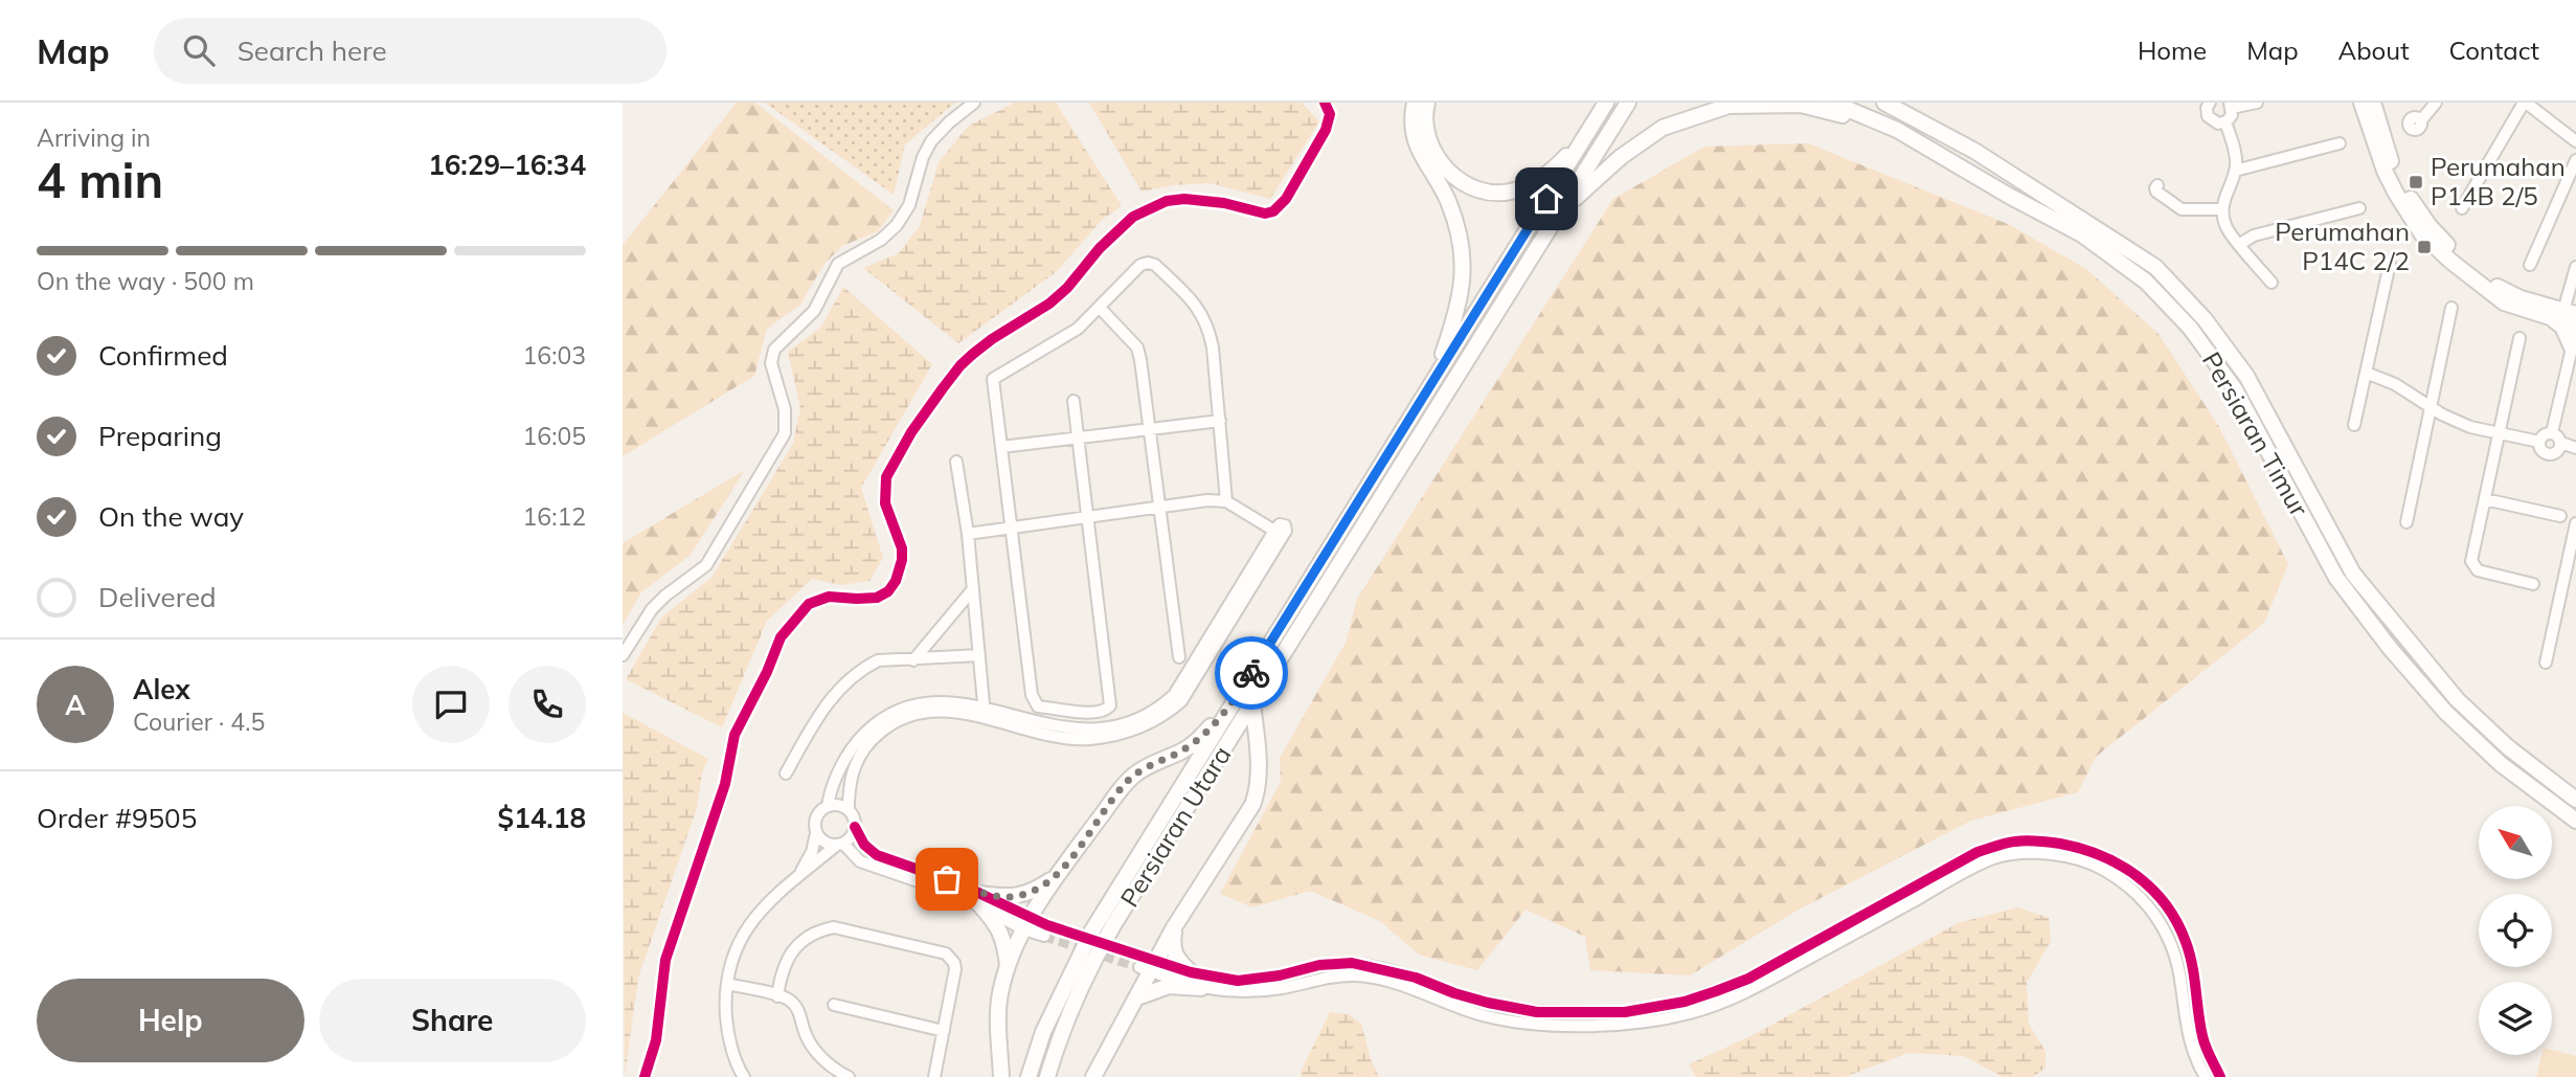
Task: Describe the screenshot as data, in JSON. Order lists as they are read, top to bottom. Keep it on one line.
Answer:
{"streets":{"main road":["Persiaran Timur","Persiaran Utara"]},"places":{"transit":["Perumahan P14B 2/5","Perumahan P14C 2/2"]},"north":"top left","page":{"header":"Map","search":"Search here","nav":["Home","Map","About","Contact"],"heading":["4 min","Arriving in","16:29–16:34"],"panel":["Alex","Courier · 4.5","Order #9505","$14.18"],"bar":"On the way · 500 m","list":[["Confirmed","16:03"],["Preparing","16:05"],["On the way","16:12"],"Delivered"],"round":"A","buttons":["Help","Share"]}}
